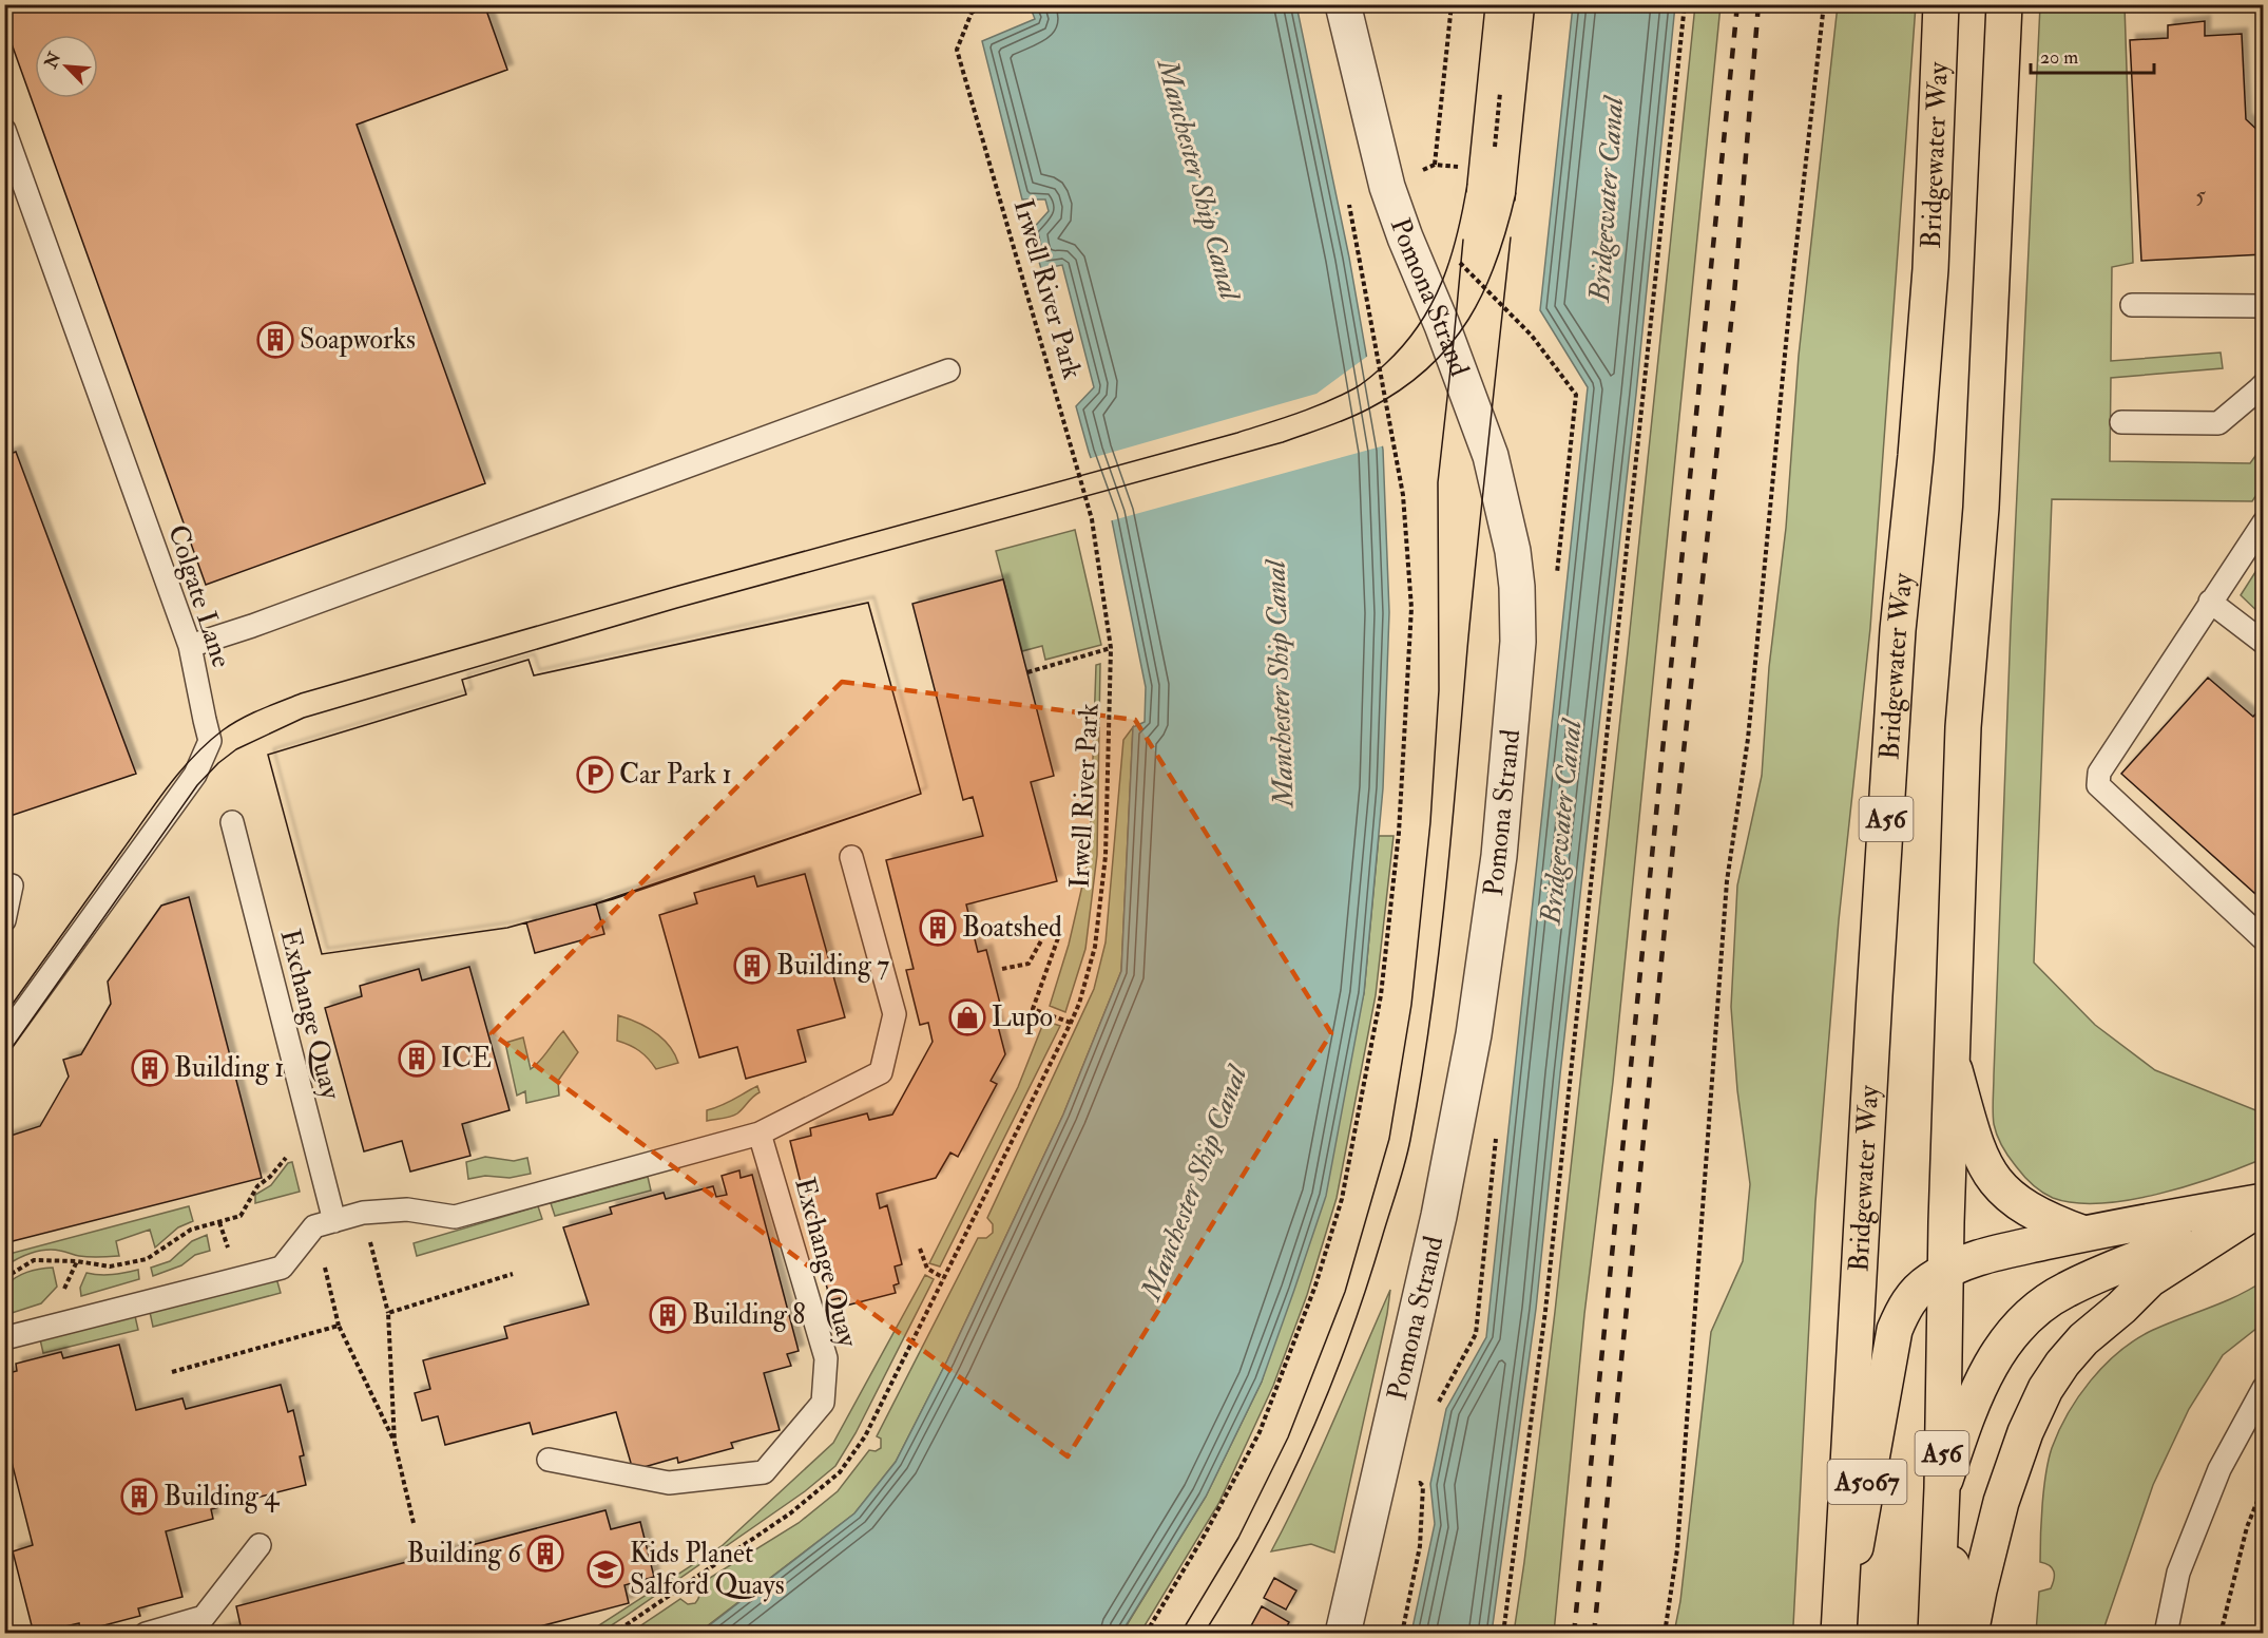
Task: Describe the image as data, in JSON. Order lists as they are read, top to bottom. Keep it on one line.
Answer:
{"streets":{"main road":["Bridgewater Way","A56","A5067"],"street":["Pomona Strand"],"lane":["Colgate Lane","Exchange Quay"],"path":["Irwell River Park"]},"crossings":[["Bridgewater Way","A5067"],["A56","A5067"]],"water":["Manchester Ship Canal","Bridgewater Canal"],"places":{"building":["Soapworks","Boatshed","Building 7","ICE","Building 1","Building 8","Building 4","Building 6"],"parking":["Car Park 1"],"shop":["Lupo"],"school or university":["Kids Planet Salford Quays"]},"house_numbers":["5"],"scale_bar":"20 m","north":"top left"}
